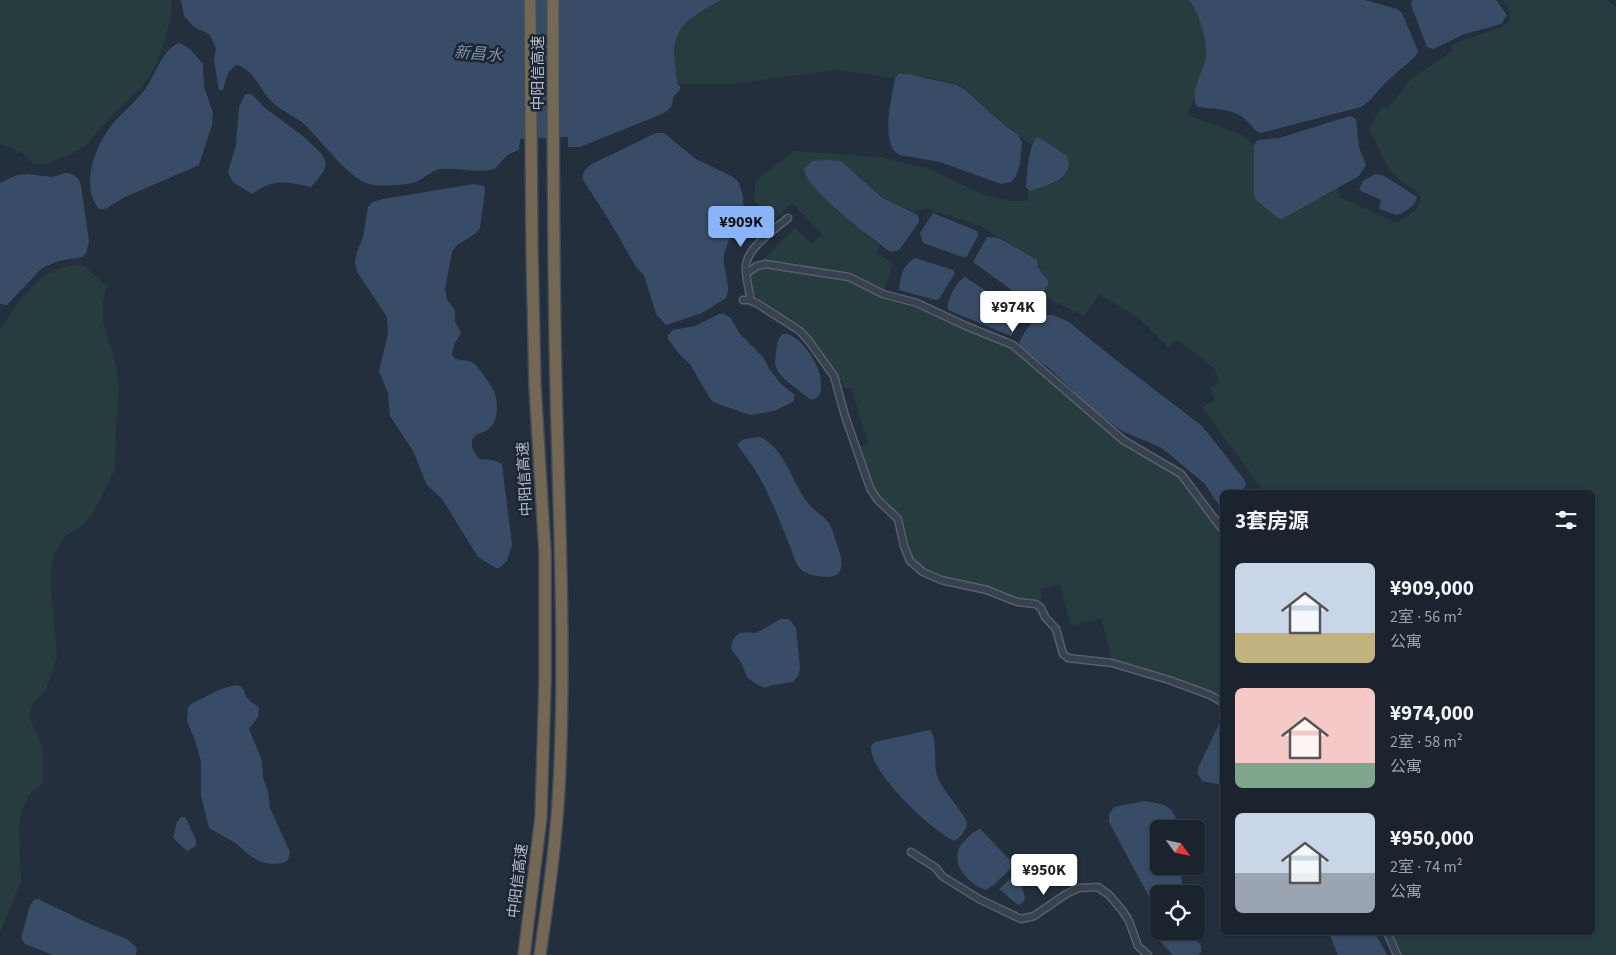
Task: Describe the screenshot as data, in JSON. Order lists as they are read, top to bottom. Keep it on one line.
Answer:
{"streets":{"highway":["中阳信高速"]},"water":["新昌水"],"north":"bottom right","page":{"price":["¥909K","¥974K","¥950K"],"heading":"3套房源","list":[{"name":"¥909,000","note":"2室 · 56 m² · 公寓"},{"name":"¥974,000","note":"2室 · 58 m² · 公寓"},{"name":"¥950,000","note":"2室 · 74 m² · 公寓"}]}}
